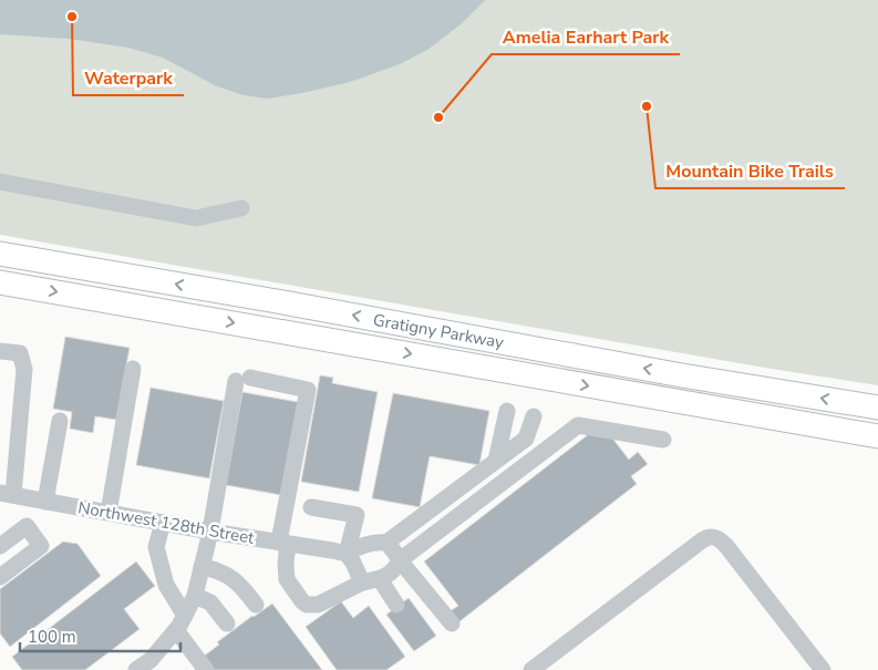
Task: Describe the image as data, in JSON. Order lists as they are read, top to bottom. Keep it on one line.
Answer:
{"streets":{"highway":["Gratigny Parkway"],"street":["Northwest 128th Street"]},"places":["Waterpark","Mountain Bike Trails","Amelia Earhart Park"],"scale_bar":"100 m"}
